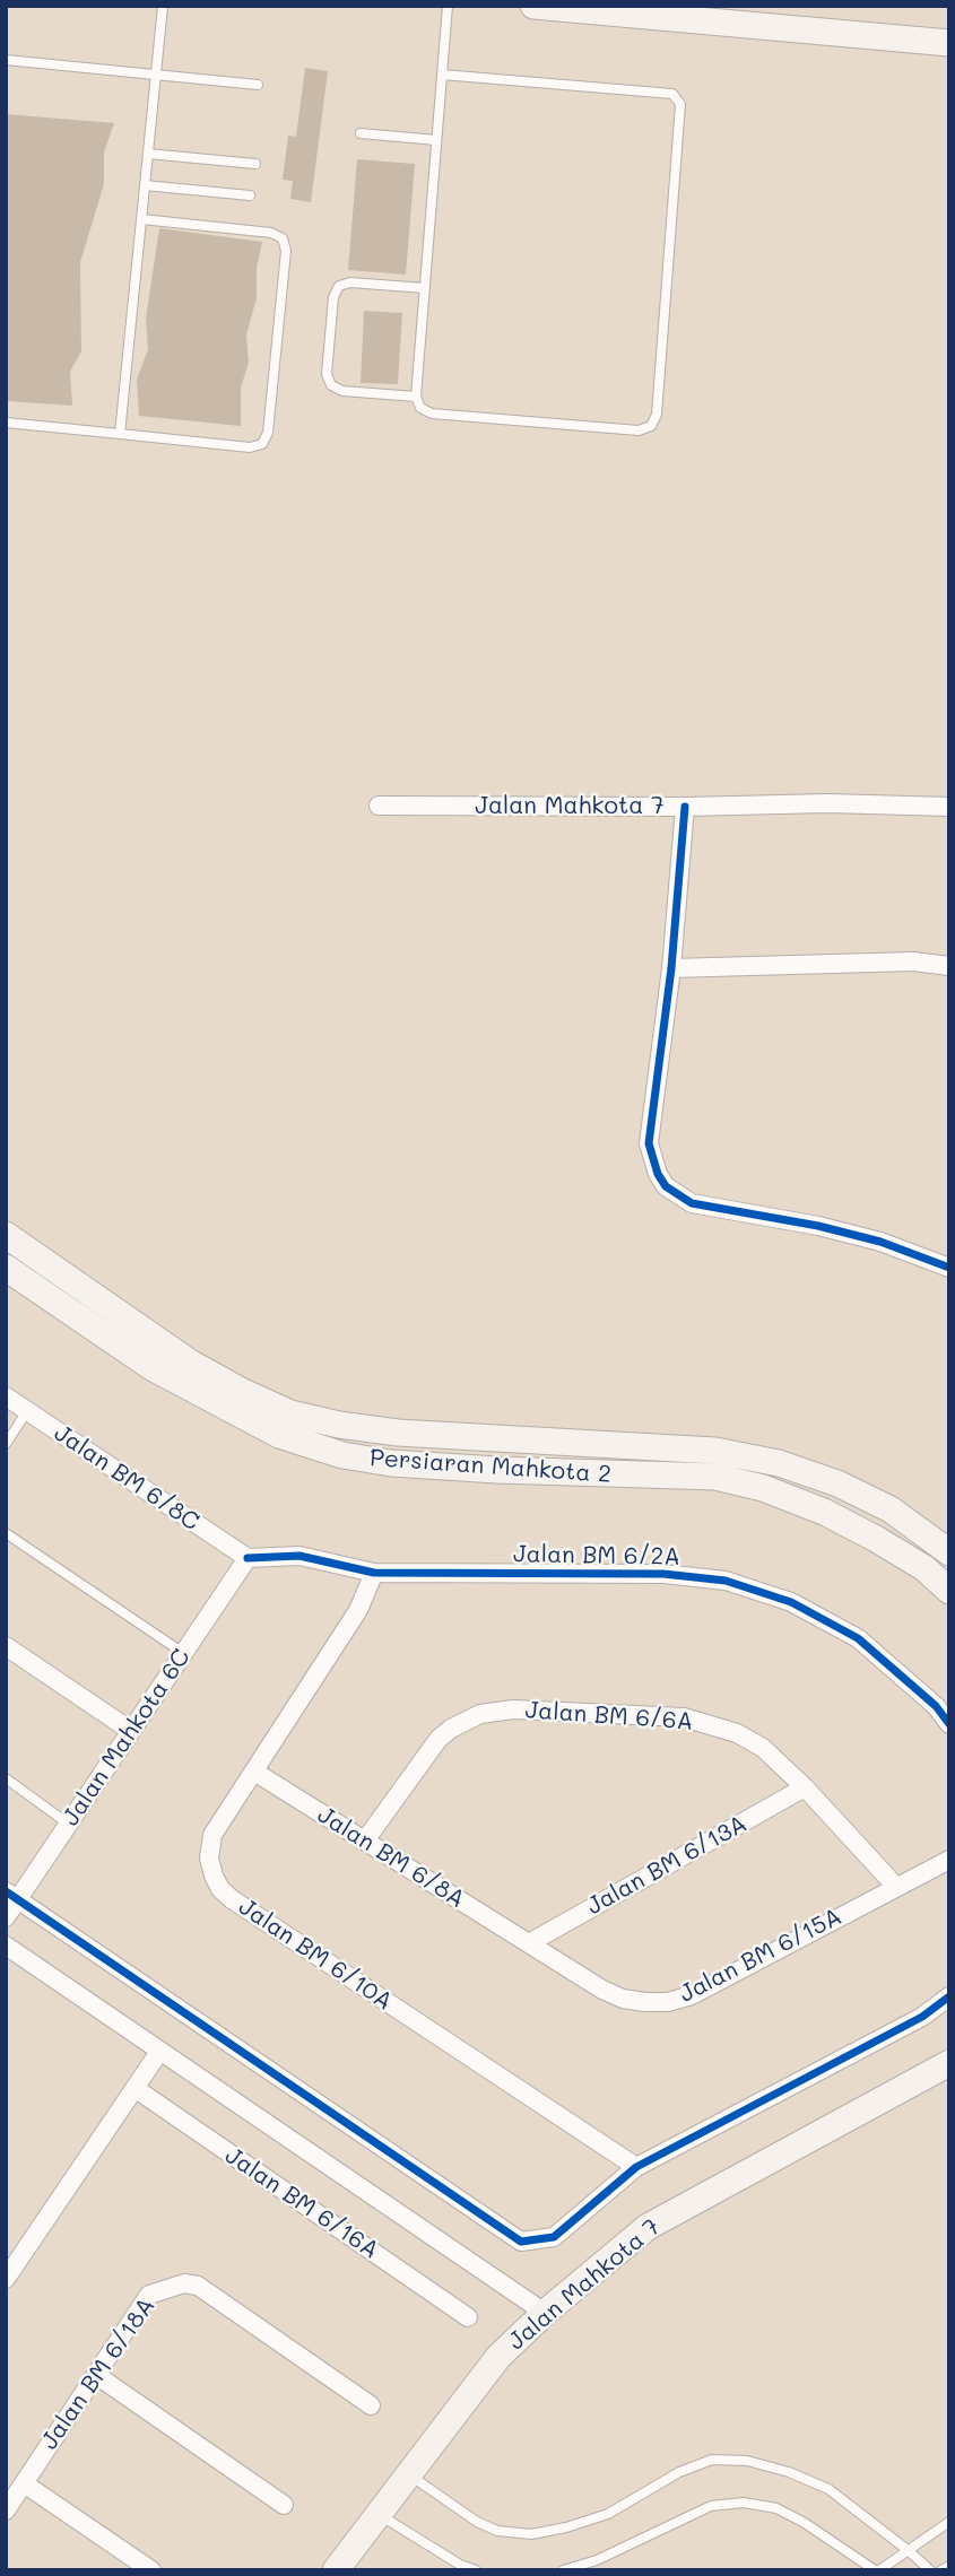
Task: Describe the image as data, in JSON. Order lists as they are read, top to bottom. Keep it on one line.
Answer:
{"streets":{"main road":["Jalan Mahkota 7","Persiaran Mahkota 2"],"street":["Jalan BM 6/8C","Jalan BM 6/2A","Jalan BM 6/6A","Jalan Mahkota 6C","Jalan BM 6/8A","Jalan BM 6/13A","Jalan BM 6/10A","Jalan BM 6/15A","Jalan BM 6/16A","Jalan BM 6/18A"]},"crossings":[["Jalan BM 6/8C","Jalan BM 6/2A"],["Jalan BM 6/8C","Jalan Mahkota 6C"],["Jalan BM 6/2A","Jalan Mahkota 6C"],["Jalan BM 6/2A","Jalan BM 6/10A"],["Jalan BM 6/6A","Jalan BM 6/8A"],["Jalan BM 6/6A","Jalan BM 6/13A"],["Jalan BM 6/6A","Jalan BM 6/15A"],["Jalan BM 6/8A","Jalan BM 6/13A"],["Jalan BM 6/8A","Jalan BM 6/10A"],["Jalan BM 6/8A","Jalan BM 6/15A"],["Jalan BM 6/13A","Jalan BM 6/15A"]]}
